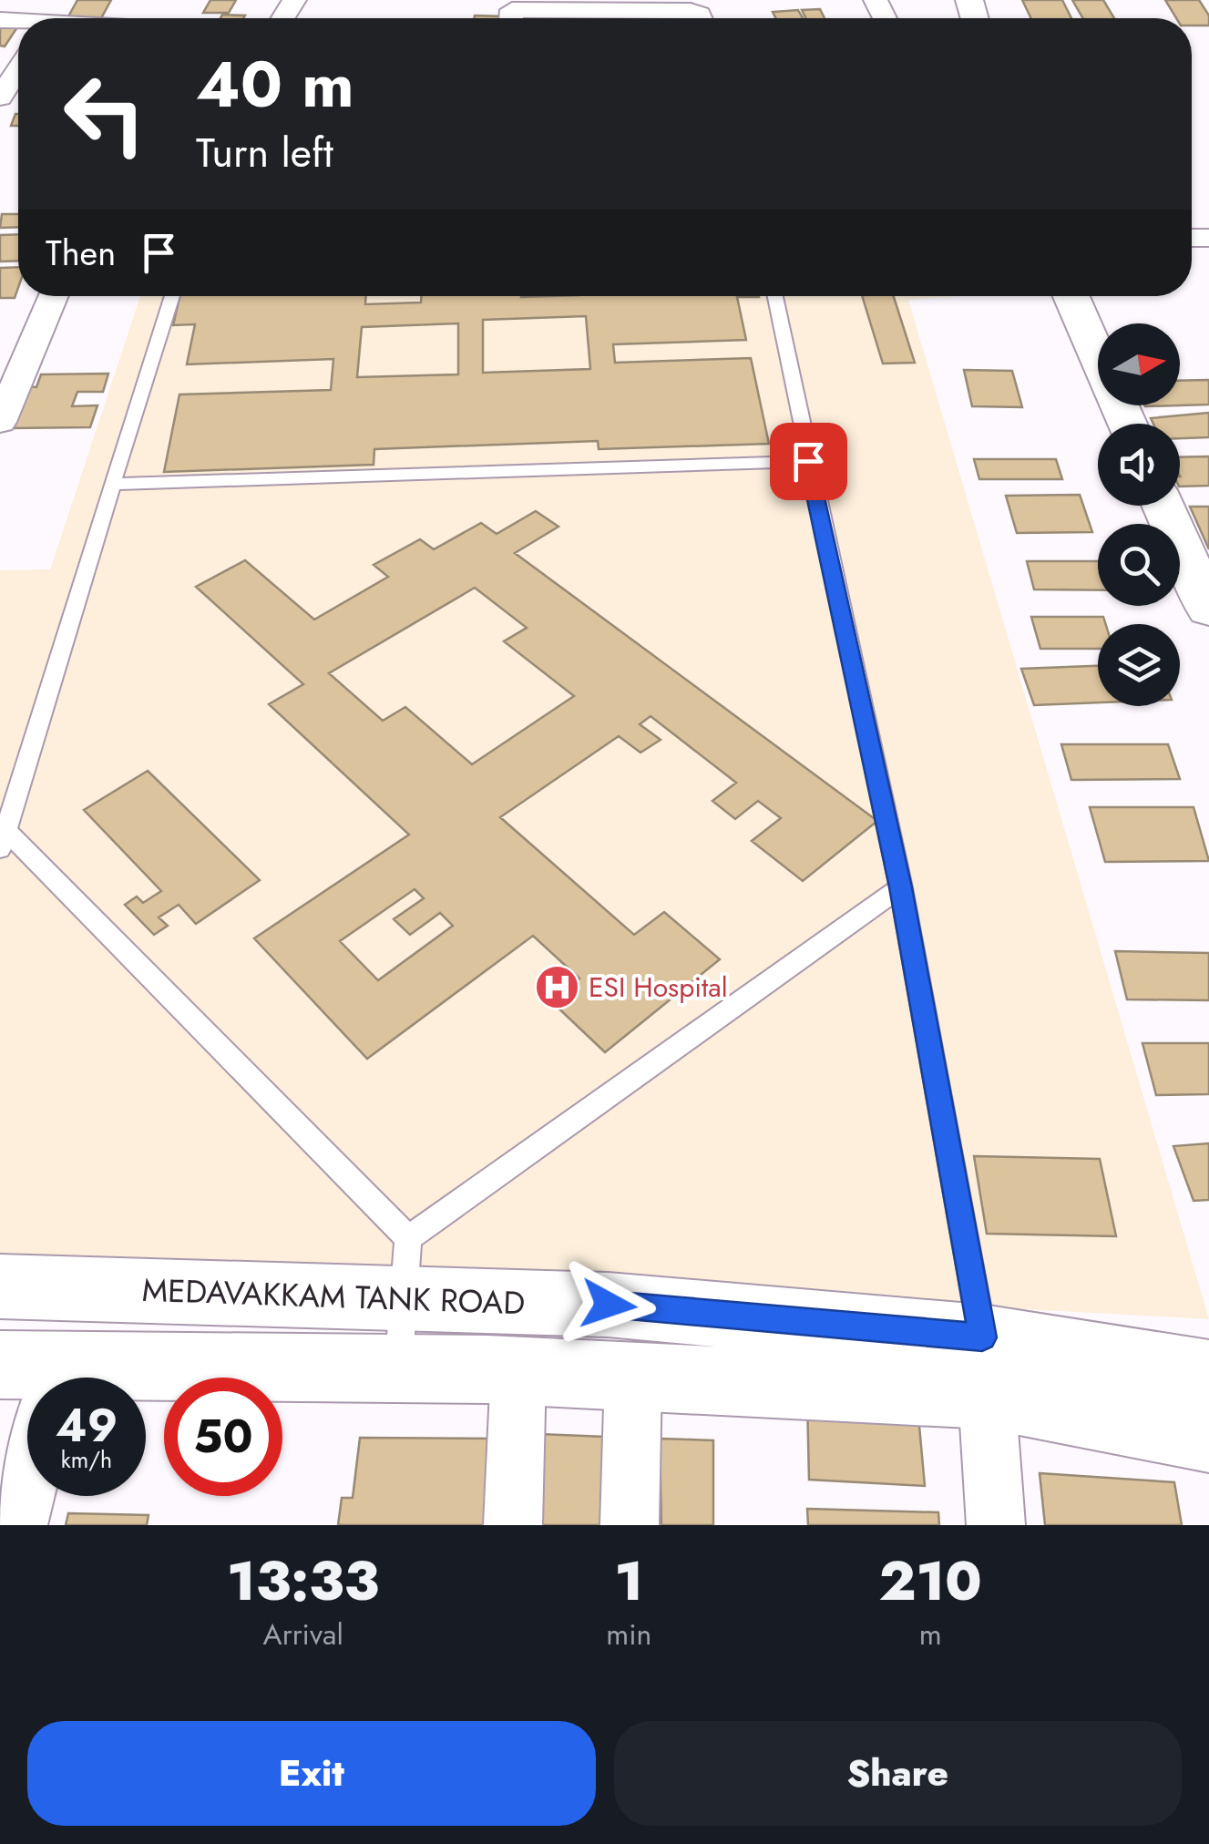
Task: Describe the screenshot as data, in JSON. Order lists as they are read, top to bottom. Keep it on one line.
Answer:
{"streets":{"main road":["MEDAVAKKAM TANK ROAD"]},"places":{"hospital":["ESI Hospital"]},"north":"right","page":{"turn":["40 m","Turn left"],"then":"Then","speed":"49 km/h","limit":"50","eta":["13:33","Arrival","1","min","210","m"],"buttons":["Exit","Share"]}}
